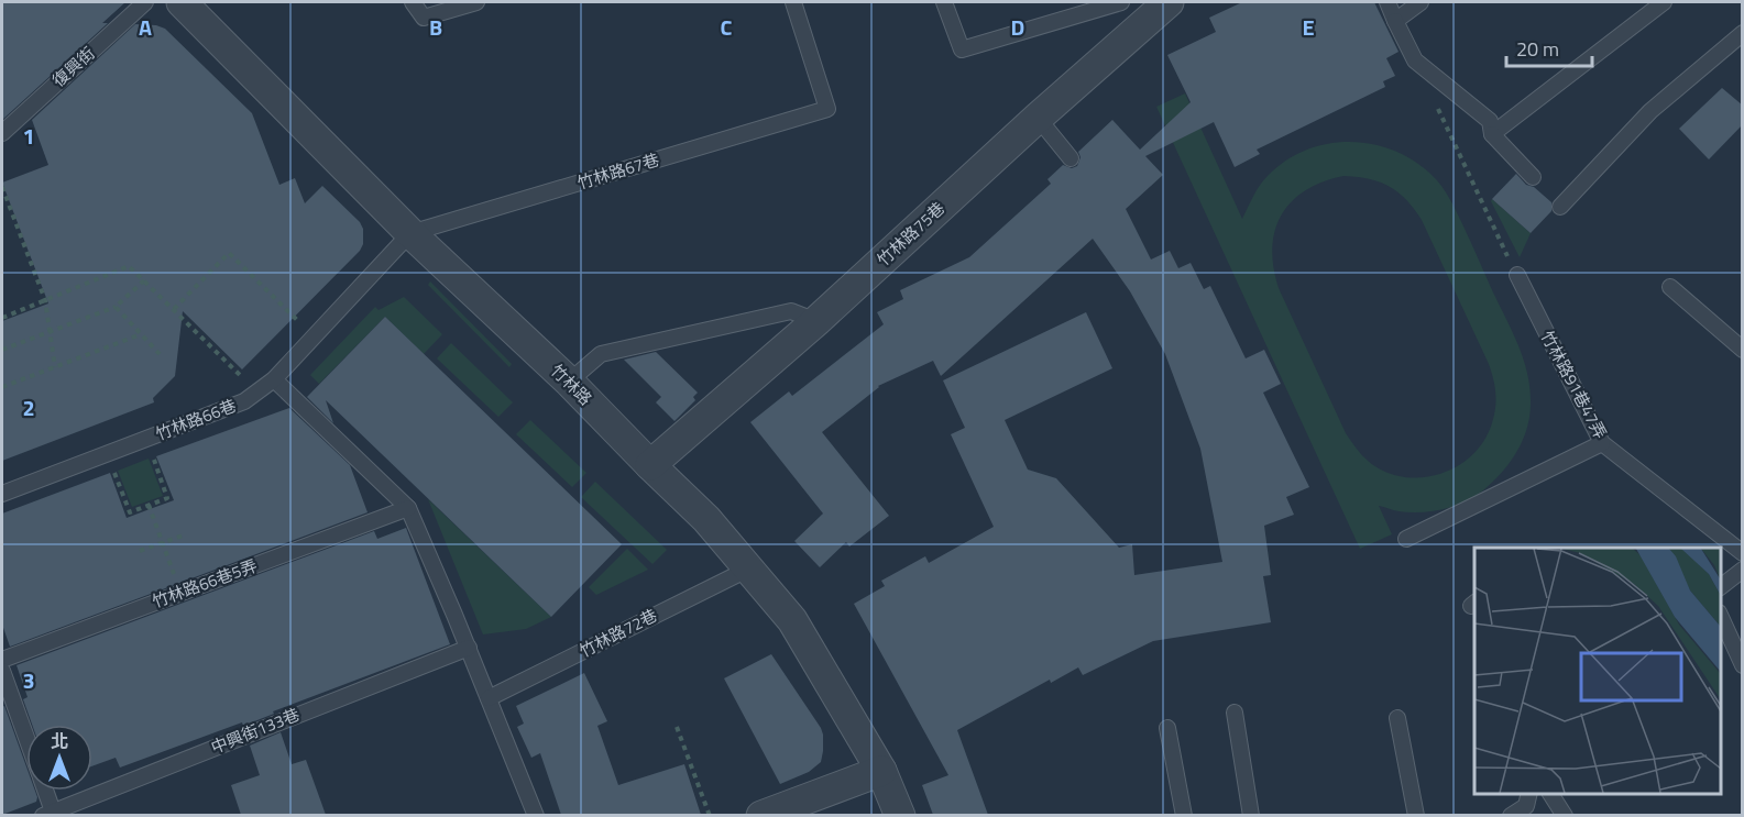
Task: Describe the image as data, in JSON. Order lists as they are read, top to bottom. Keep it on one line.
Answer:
{"streets":{"street":["竹林路75巷","竹林路"],"lane":["復興街","竹林路67巷","竹林路91巷47弄","竹林路66巷","竹林路66巷5弄","竹林路72巷","中興街133巷"]},"crossings":[["竹林路67巷","竹林路"],["竹林路67巷","竹林路66巷"],["竹林路75巷","竹林路"],["竹林路","竹林路66巷"],["竹林路","竹林路72巷"]],"scale_bar":"20 m","north":"top","grid":{"columns":["A","B","C","D","E"],"rows":["1","2","3"]}}
